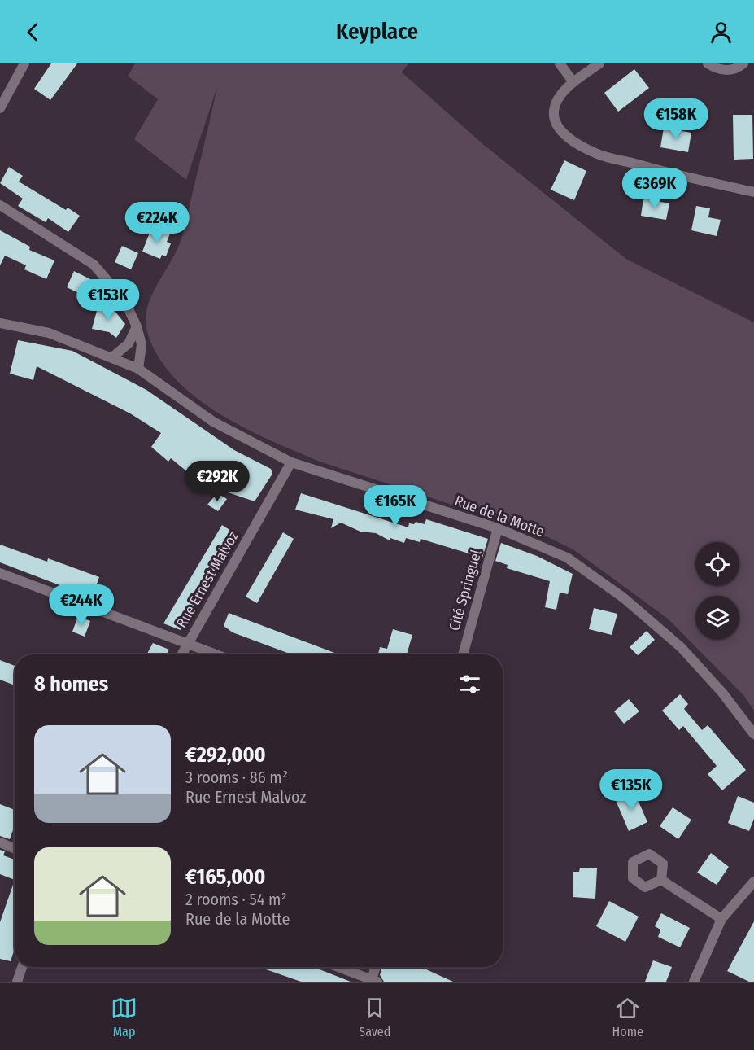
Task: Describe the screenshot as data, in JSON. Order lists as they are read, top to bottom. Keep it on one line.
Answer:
{"streets":{"street":["Rue de la Motte","Rue Ernest Malvoz","Cité Springuel"]},"crossings":[["Rue de la Motte","Rue Ernest Malvoz"],["Rue de la Motte","Cité Springuel"]],"page":{"header":"Keyplace","price":["€158K","€369K","€224K","€153K","€292K","€165K","€244K","€135K"],"heading":"8 homes","list":[{"name":"€292,000","note":"3 rooms · 86 m² · Rue Ernest Malvoz"},{"name":"€165,000","note":"2 rooms · 54 m² · Rue de la Motte"}],"tabs":["Map","Saved","Home"]}}
